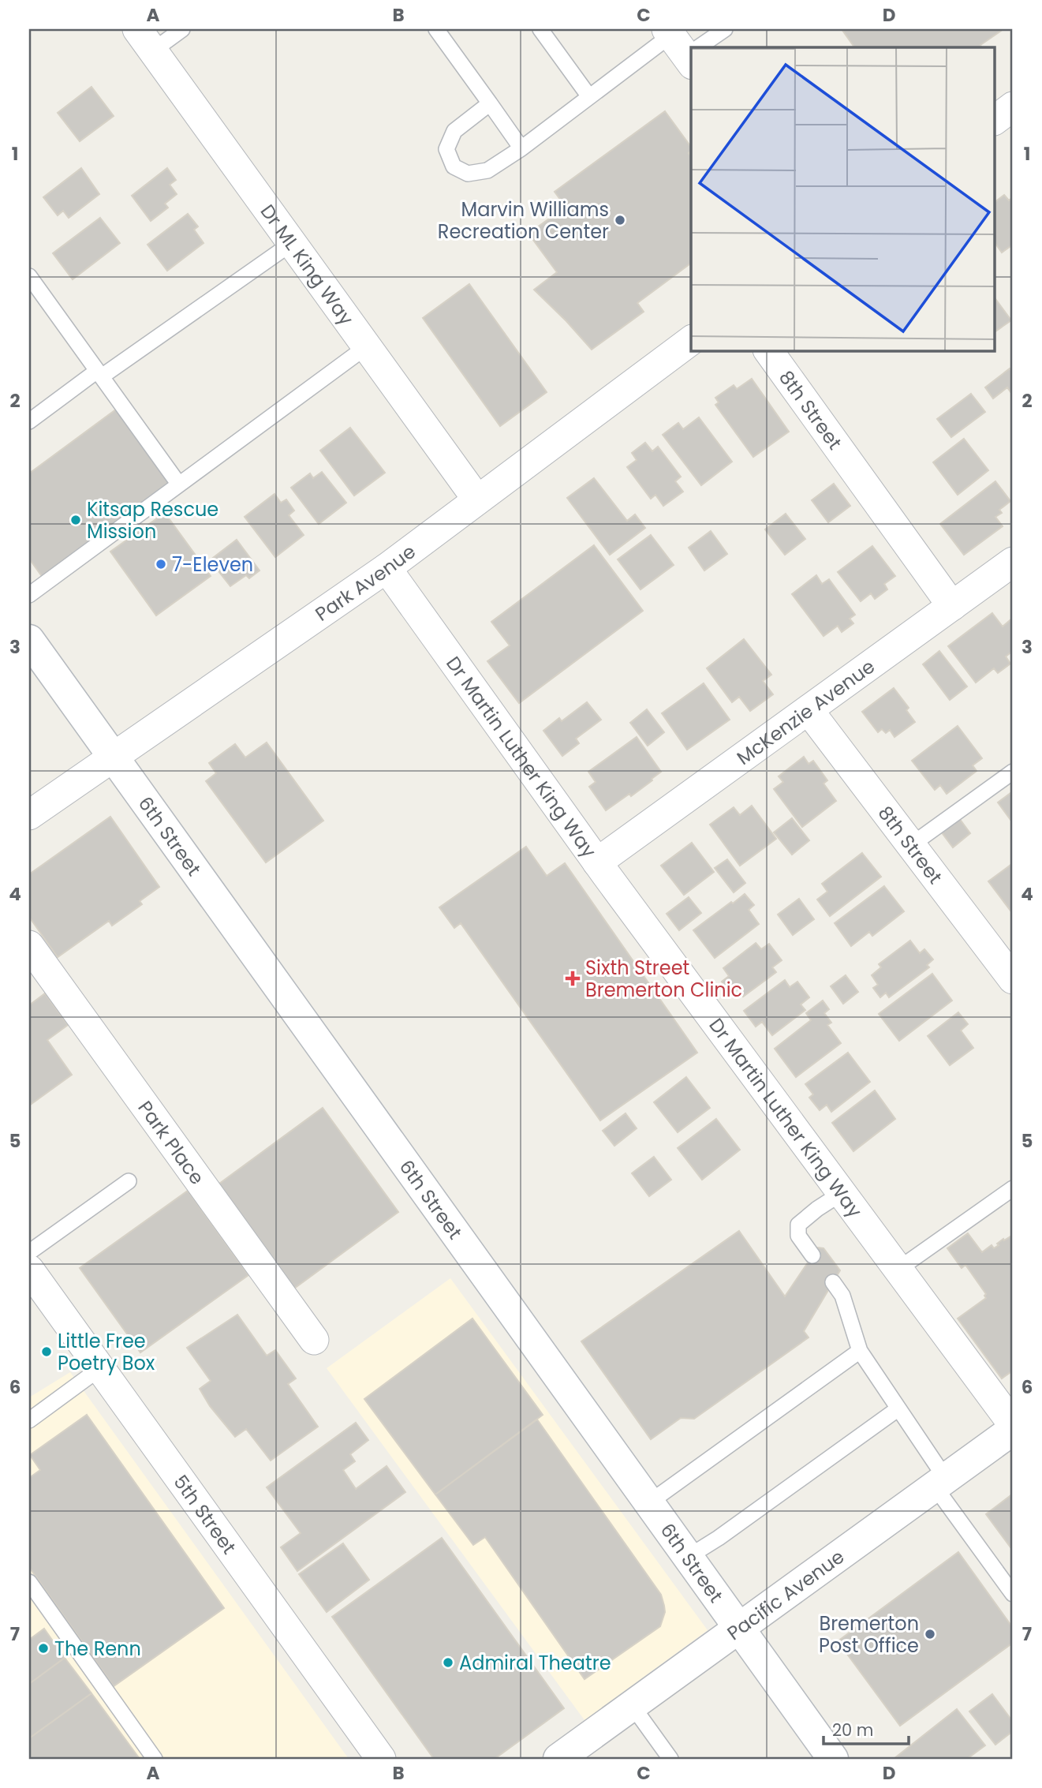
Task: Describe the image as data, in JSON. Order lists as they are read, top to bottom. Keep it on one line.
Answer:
{"streets":{"main road":["6th Street","Pacific Avenue"],"street":["Dr ML King Way","8th Street","Park Avenue","McKenzie Avenue","Dr Martin Luther King Way","Park Place","5th Street"]},"crossings":[["Dr ML King Way","Park Avenue"],["8th Street","McKenzie Avenue"],["Park Avenue","Dr Martin Luther King Way"],["Park Avenue","6th Street"],["McKenzie Avenue","Dr Martin Luther King Way"],["6th Street","Pacific Avenue"]],"places":{"other":["Marvin Williams Recreation Center","Kitsap Rescue Mission","7-Eleven","Little Free Poetry Box","Bremerton Post Office","The Renn","Admiral Theatre"],"health":["Sixth Street Bremerton Clinic"]},"scale_bar":"20 m","grid":{"columns":["A","B","C","D"],"rows":["1","2","3","4","5","6","7"]}}
